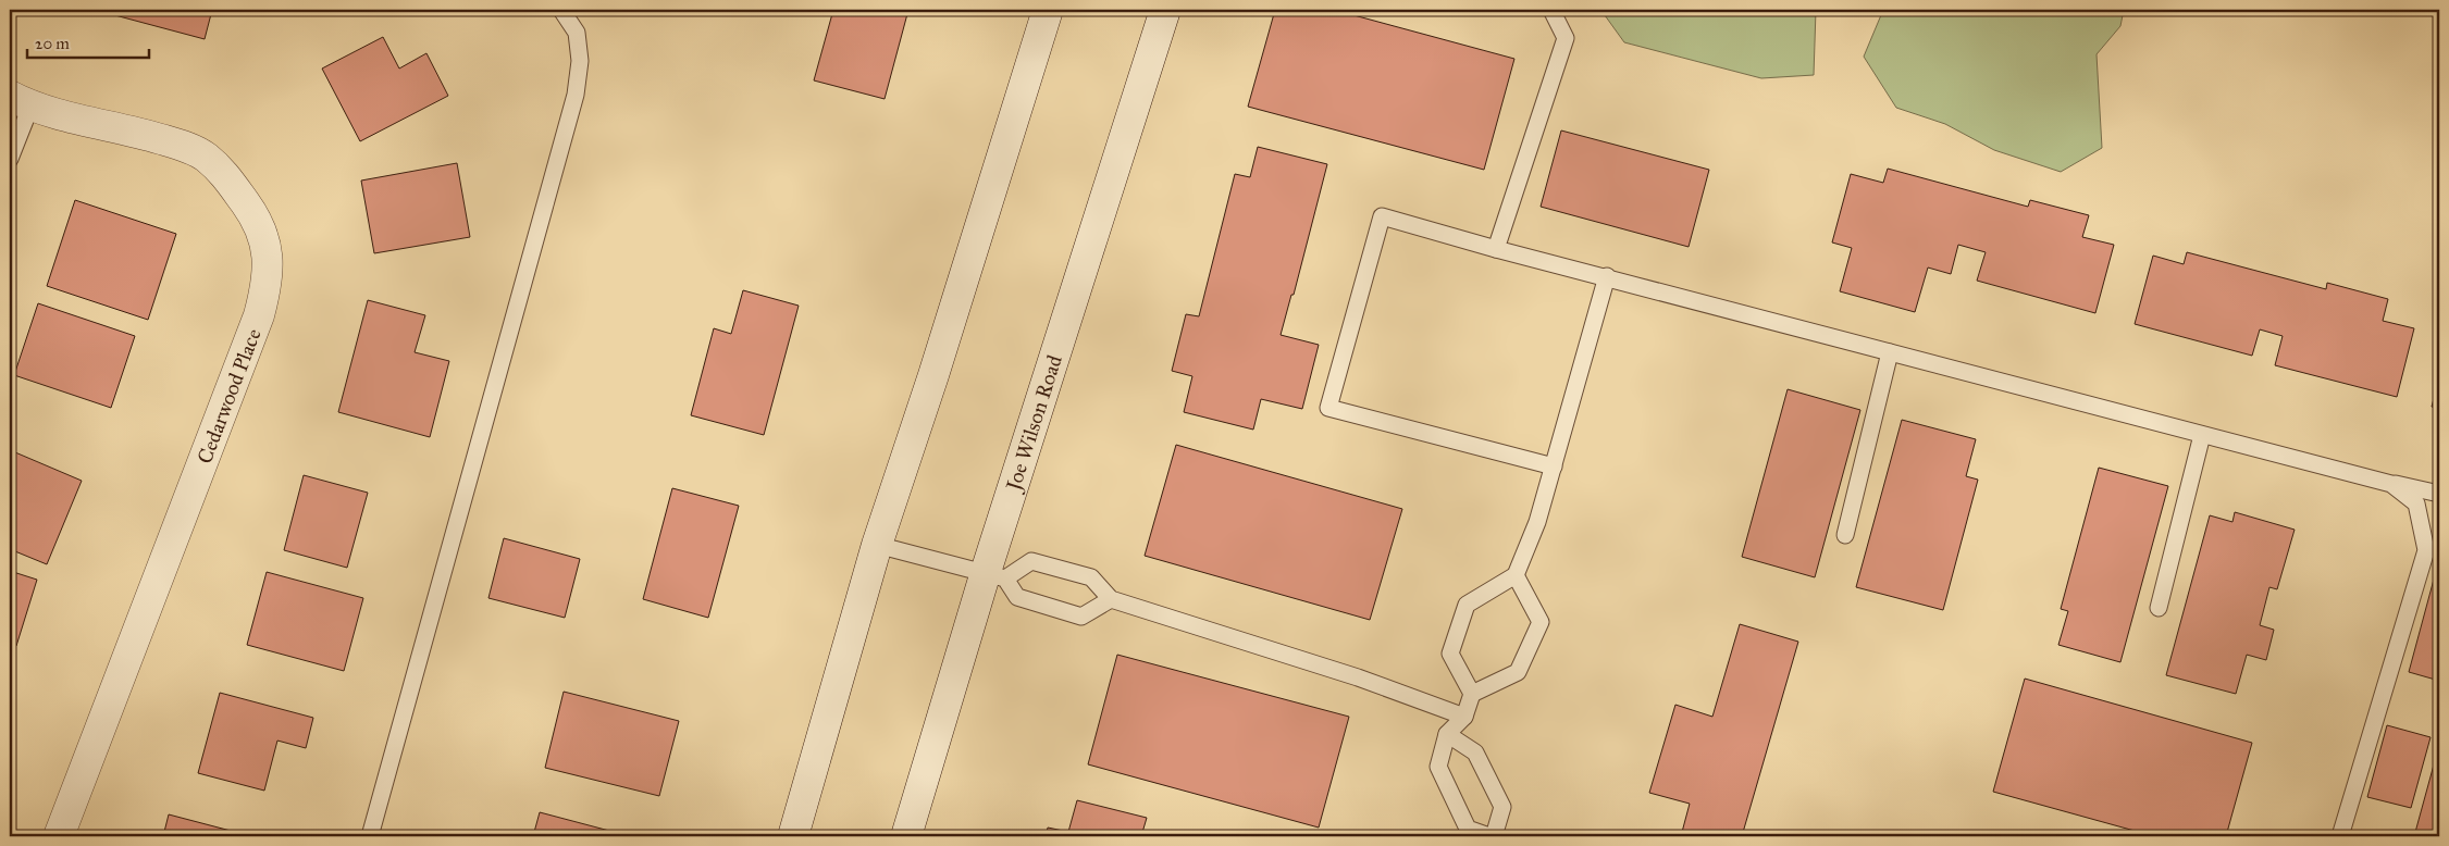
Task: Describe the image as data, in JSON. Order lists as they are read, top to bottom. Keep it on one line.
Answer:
{"streets":{"main road":["Cedarwood Place","Joe Wilson Road"]},"scale_bar":"20 m"}
